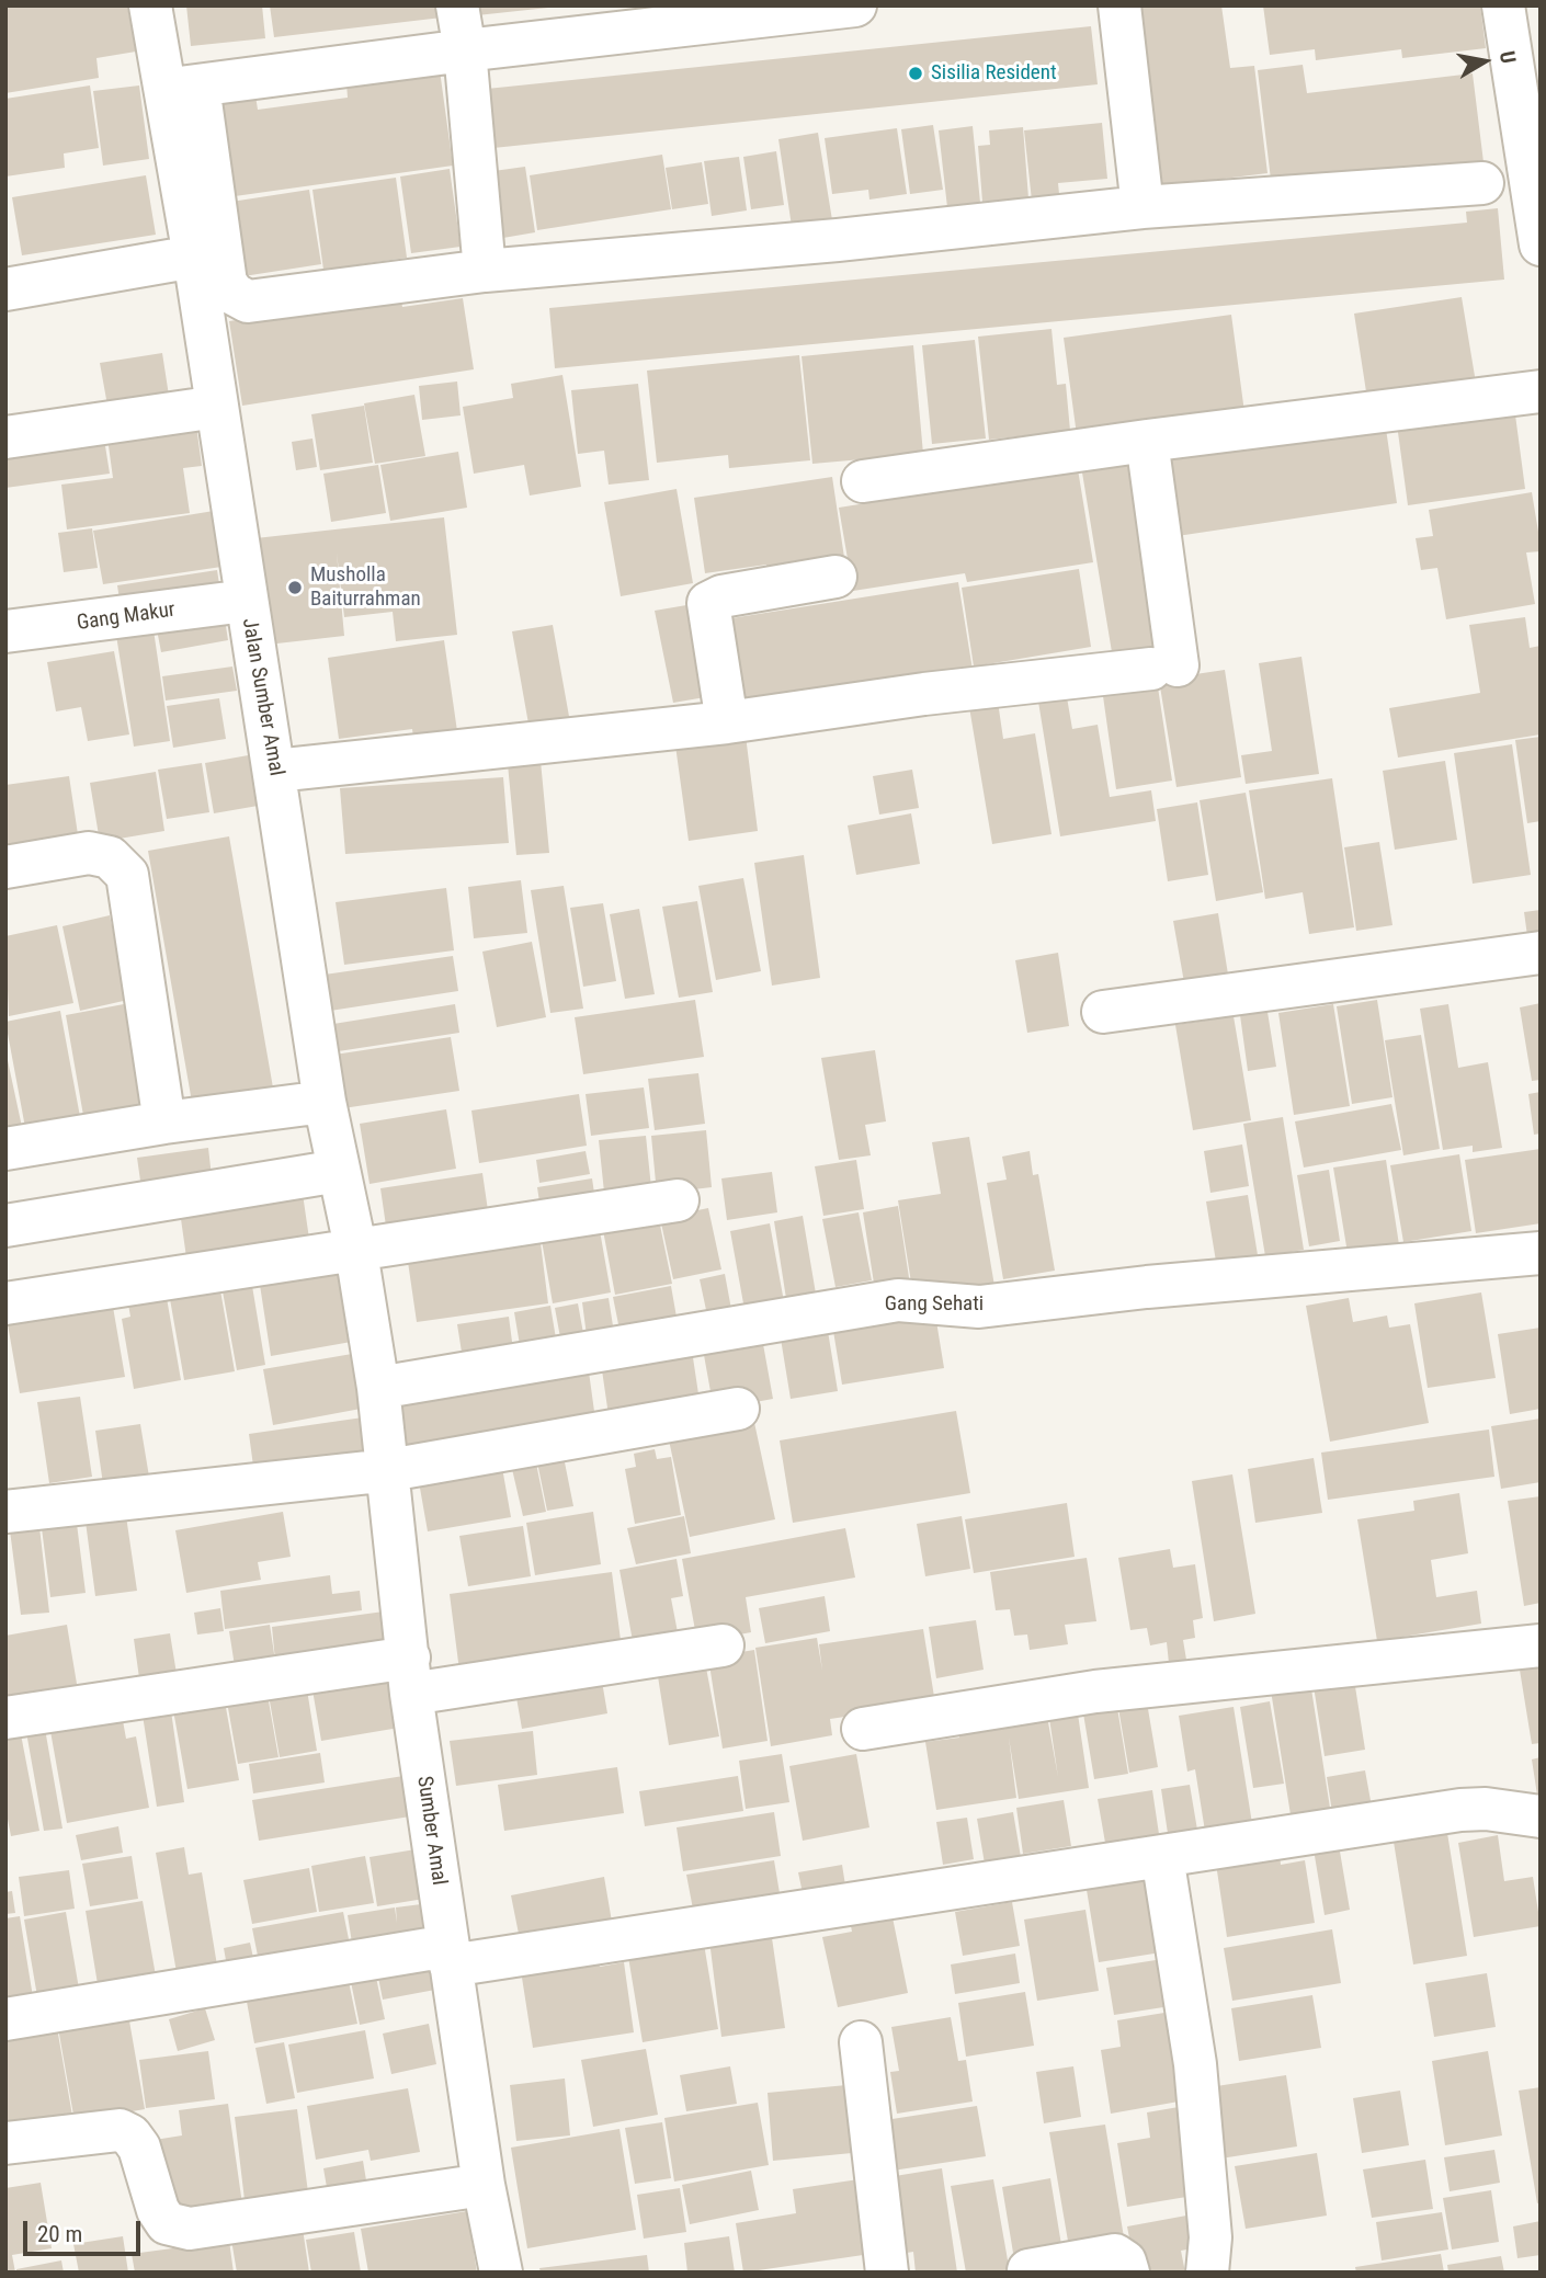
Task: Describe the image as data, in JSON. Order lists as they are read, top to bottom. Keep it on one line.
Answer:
{"streets":{"street":["Gang Makur","Jalan Sumber Amal","Gang Sehati","Sumber Amal"]},"crossings":[["Gang Makur","Jalan Sumber Amal"],["Jalan Sumber Amal","Gang Sehati"],["Jalan Sumber Amal","Sumber Amal"],["Gang Sehati","Sumber Amal"]],"places":["Sisilia Resident","Musholla Baiturrahman"],"scale_bar":"20 m","north":"right"}
